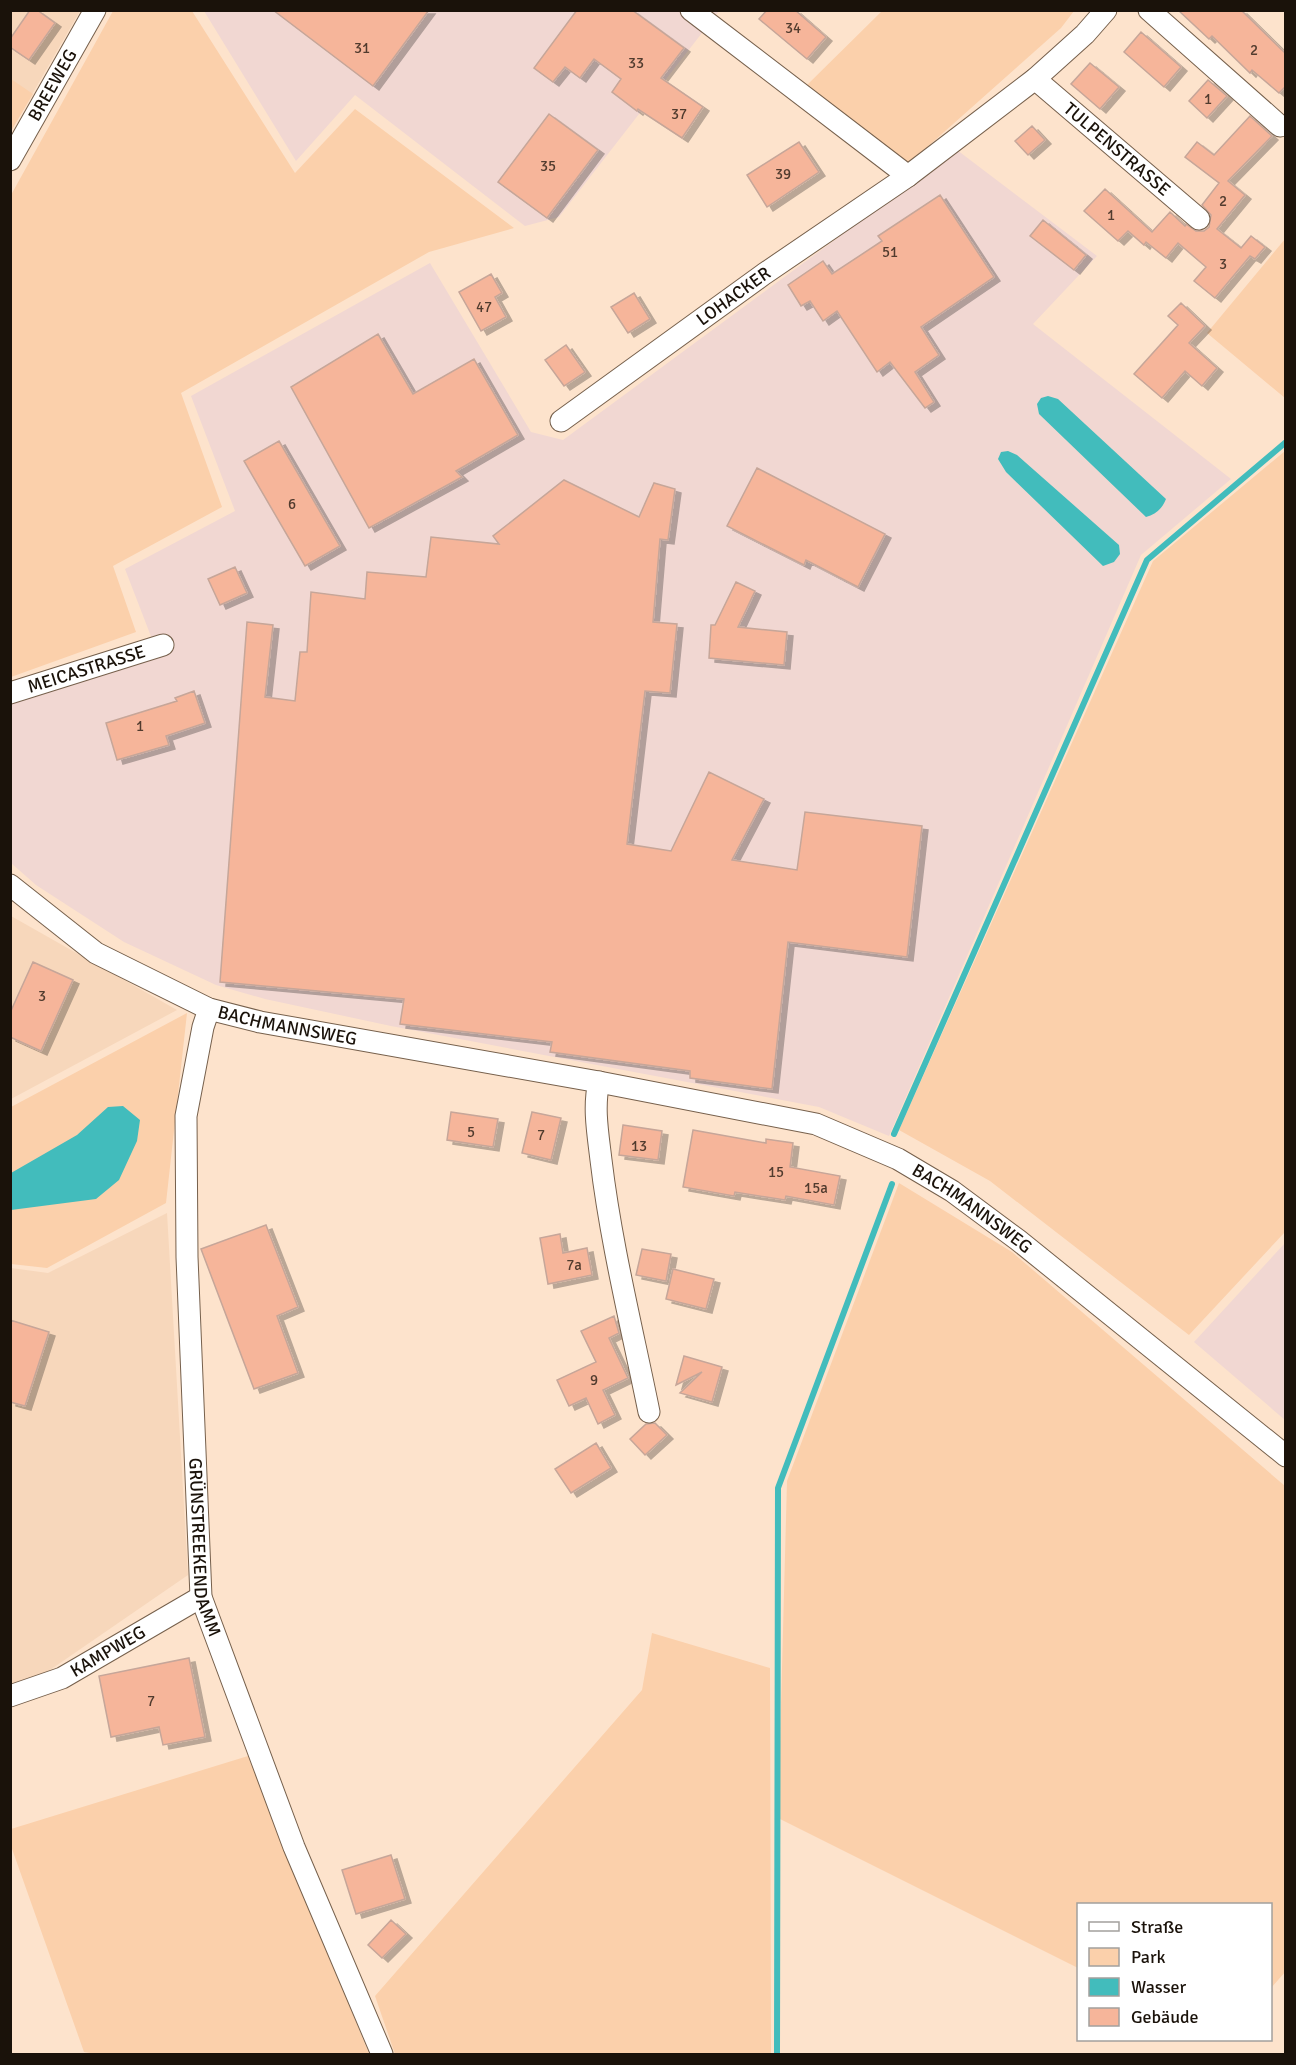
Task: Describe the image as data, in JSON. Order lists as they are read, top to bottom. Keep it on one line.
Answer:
{"streets":{"street":["BREEWEG","TULPENSTRASSE","LOHACKER","MEICASTRASSE","BACHMANNSWEG","GRÜNSTREEKENDAMM","KAMPWEG"]},"crossings":[["TULPENSTRASSE","LOHACKER"],["BACHMANNSWEG","GRÜNSTREEKENDAMM"],["GRÜNSTREEKENDAMM","KAMPWEG"]],"house_numbers":["34","31","2","33","1","37","35","39","2","1","51","3","47","6","1","3","5","7","13","15","15a","7a","9","7"],"legend":["Straße","Park","Wasser","Gebäude"]}
